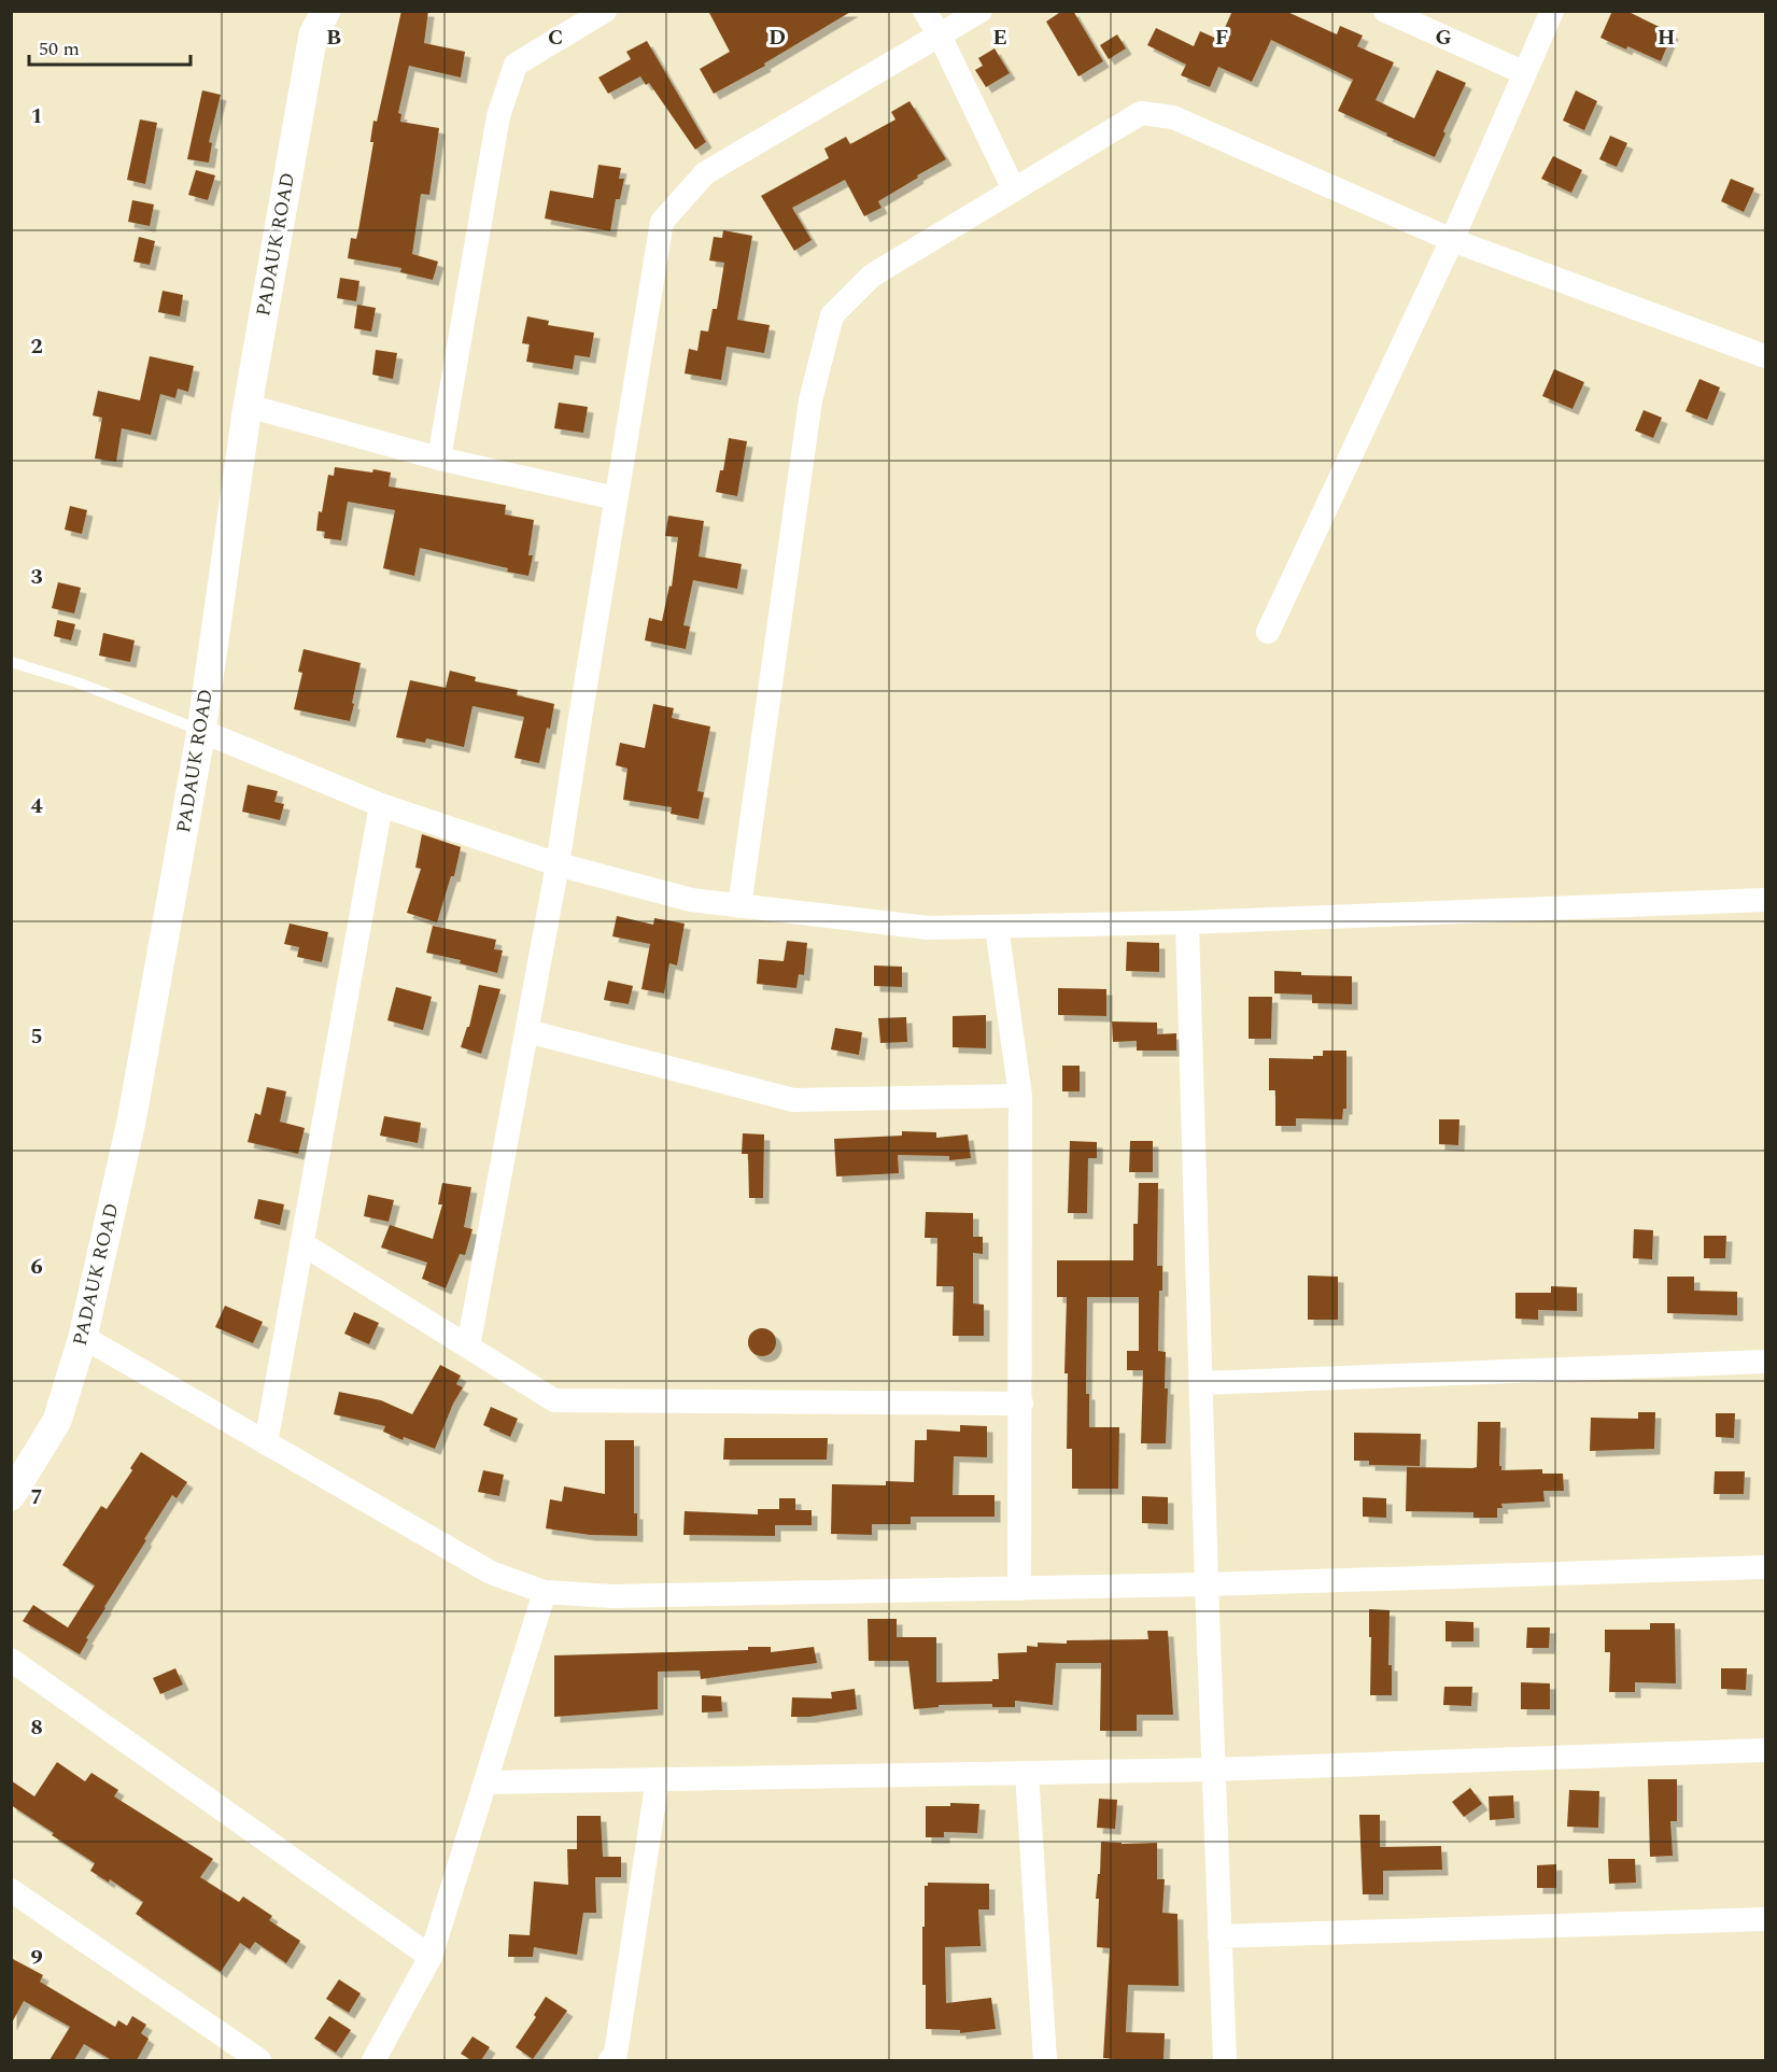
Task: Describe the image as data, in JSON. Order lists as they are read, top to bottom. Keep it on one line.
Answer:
{"streets":{"street":["PADAUK ROAD"]},"scale_bar":"50 m","grid":{"columns":["B","C","D","E","F","G","H"],"rows":["1","2","3","4","5","6","7","8","9"]}}
